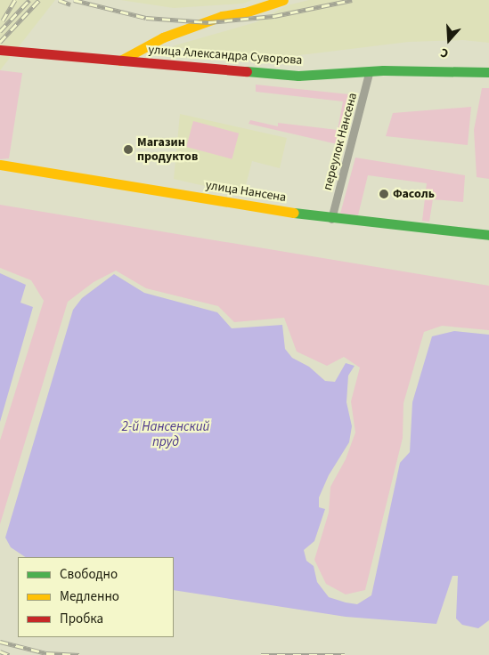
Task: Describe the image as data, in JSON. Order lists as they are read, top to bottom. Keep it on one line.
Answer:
{"streets":{"street":["улица Александра Суворова","переулок Нансена","улица Нансена"]},"crossings":[["улица Александра Суворова","переулок Нансена"],["переулок Нансена","улица Нансена"]],"water":["2-й Нансенский пруд"],"places":["Магазин продуктов","Фасоль"],"legend":["Свободно","Медленно","Пробка"],"north":"bottom"}
